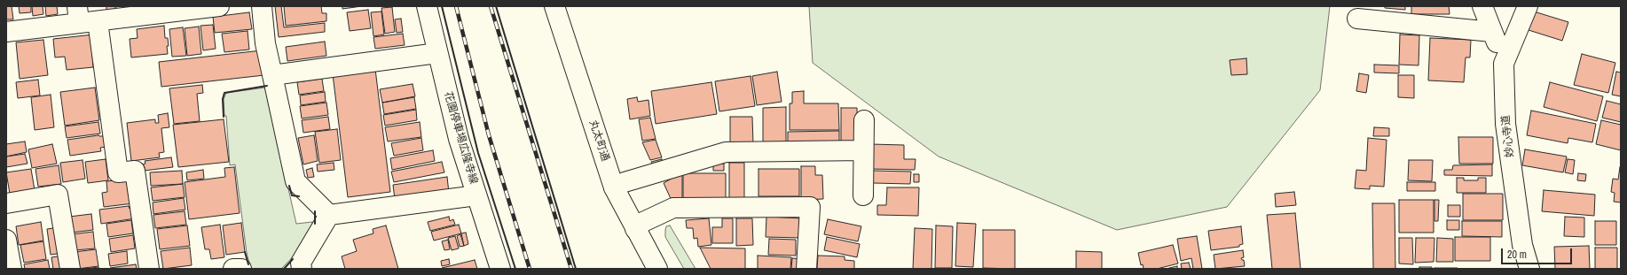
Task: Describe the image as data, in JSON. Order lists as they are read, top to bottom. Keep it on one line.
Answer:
{"streets":{"street":["妙心寺道","花園停車場広隆寺線","丸太町通"]},"scale_bar":"20 m"}
